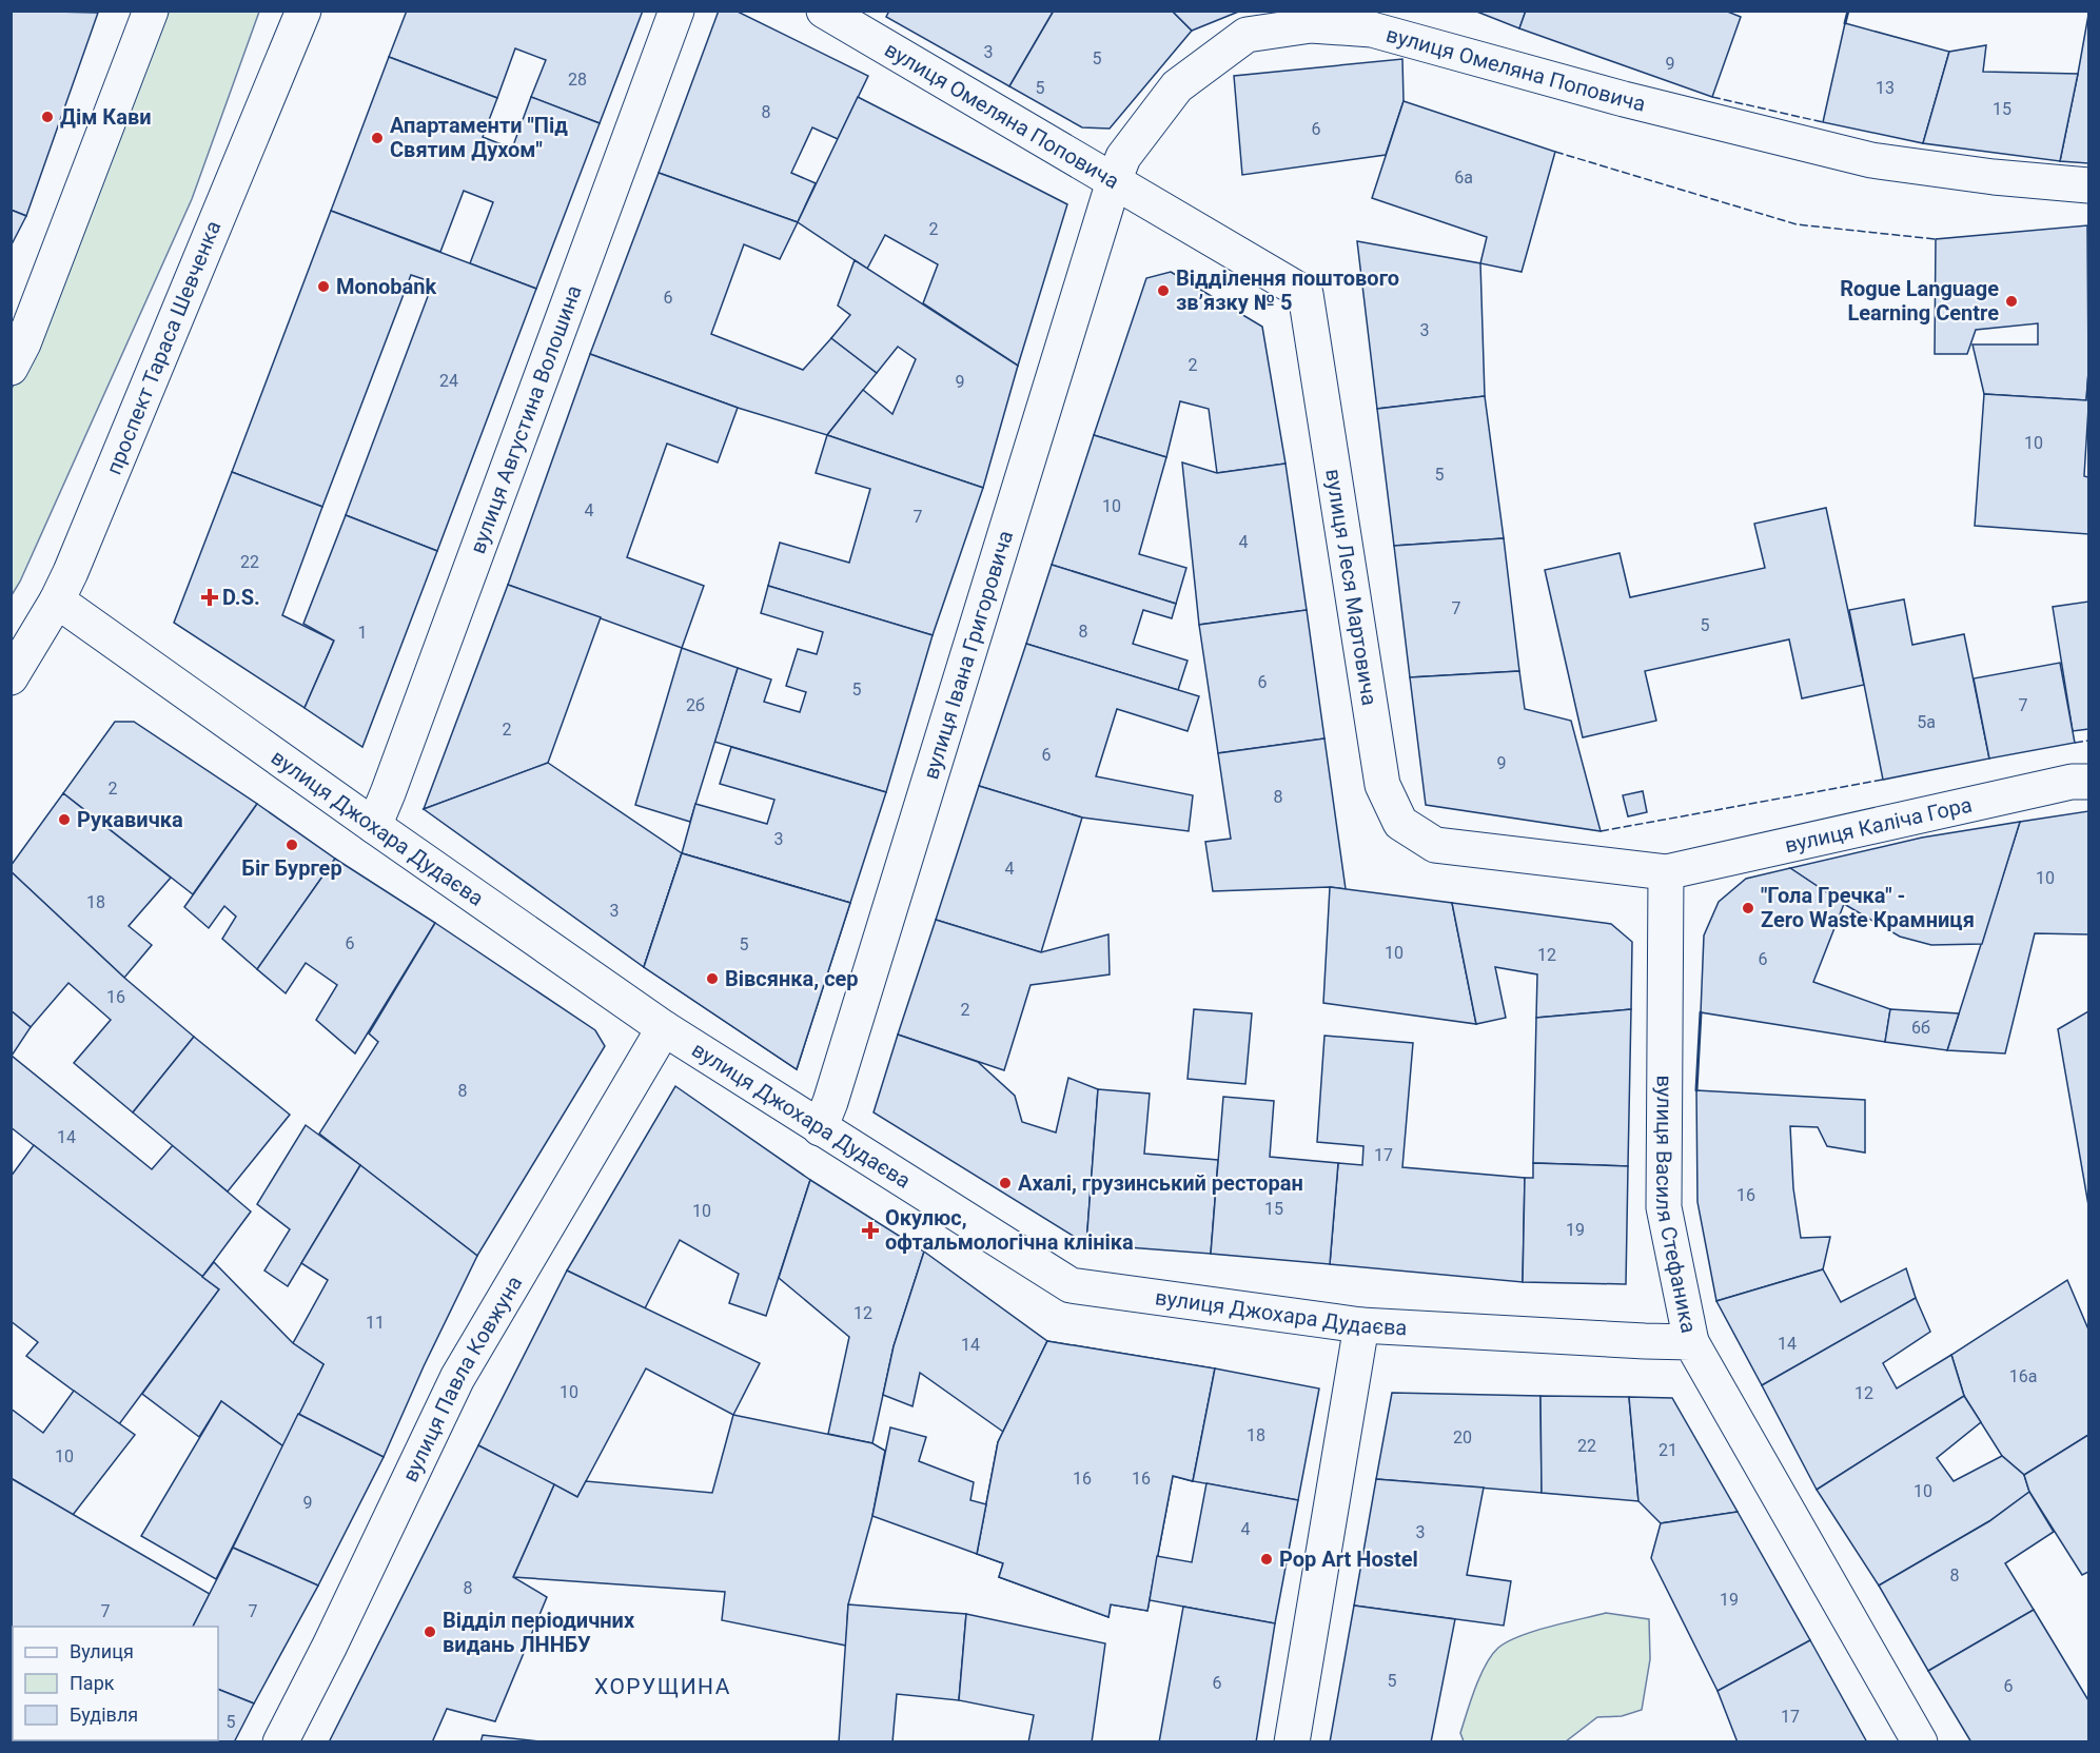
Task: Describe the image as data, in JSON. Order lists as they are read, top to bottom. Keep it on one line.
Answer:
{"streets":{"street":["вулиця Омеляна Поповича","проспект Тараса Шевченка","вулиця Августина Волошина","вулиця Леся Мартовича","вулиця Івана Григоровича","вулиця Каліча Гора","вулиця Джохара Дудаєва","вулиця Василя Стефаника","вулиця Павла Ковжуна"]},"crossings":[["вулиця Омеляна Поповича","вулиця Леся Мартовича"],["вулиця Омеляна Поповича","вулиця Івана Григоровича"],["проспект Тараса Шевченка","вулиця Джохара Дудаєва"],["вулиця Августина Волошина","вулиця Джохара Дудаєва"],["вулиця Леся Мартовича","вулиця Івана Григоровича"],["вулиця Леся Мартовича","вулиця Каліча Гора"],["вулиця Леся Мартовича","вулиця Василя Стефаника"],["вулиця Івана Григоровича","вулиця Джохара Дудаєва"],["вулиця Каліча Гора","вулиця Василя Стефаника"],["вулиця Джохара Дудаєва","вулиця Василя Стефаника"],["вулиця Джохара Дудаєва","вулиця Павла Ковжуна"]],"districts":["ХОРУЩИНА"],"places":{"other":["Дім Кави","Апартаменти \"Під Святим Духом\"","Monobank","Відділення поштового зв’язку № 5","Rogue Language Learning Centre","Рукавичка","Біг Бургер","\"Гола Гречка\" - Zero Waste Крамниця","Вівсянка, сер","Ахалі, грузинський ресторан","Pop Art Hostel","Відділ періодичних видань ЛННБУ"],"health":["D.S.","Окулюс, офтальмологічна клініка"]},"house_numbers":["3","5","9","28","5","13","15","8","6","6а","2","6","3","2","24","9","10","5","10","4","7","4","22","7","5","8","1","6","5","2б","7","5а","2","6","9","2","8","3","4","10","18","3","6","5","10","12","6","16","2","6б","8","14","17","16","15","10","19","12","11","14","14","16а","10","12","18","20","22","21","10","16","16","10","9","4","3","8","8","19","7","7","5","6","6","17","5"],"legend":["Вулиця","Парк","Будівля"]}
